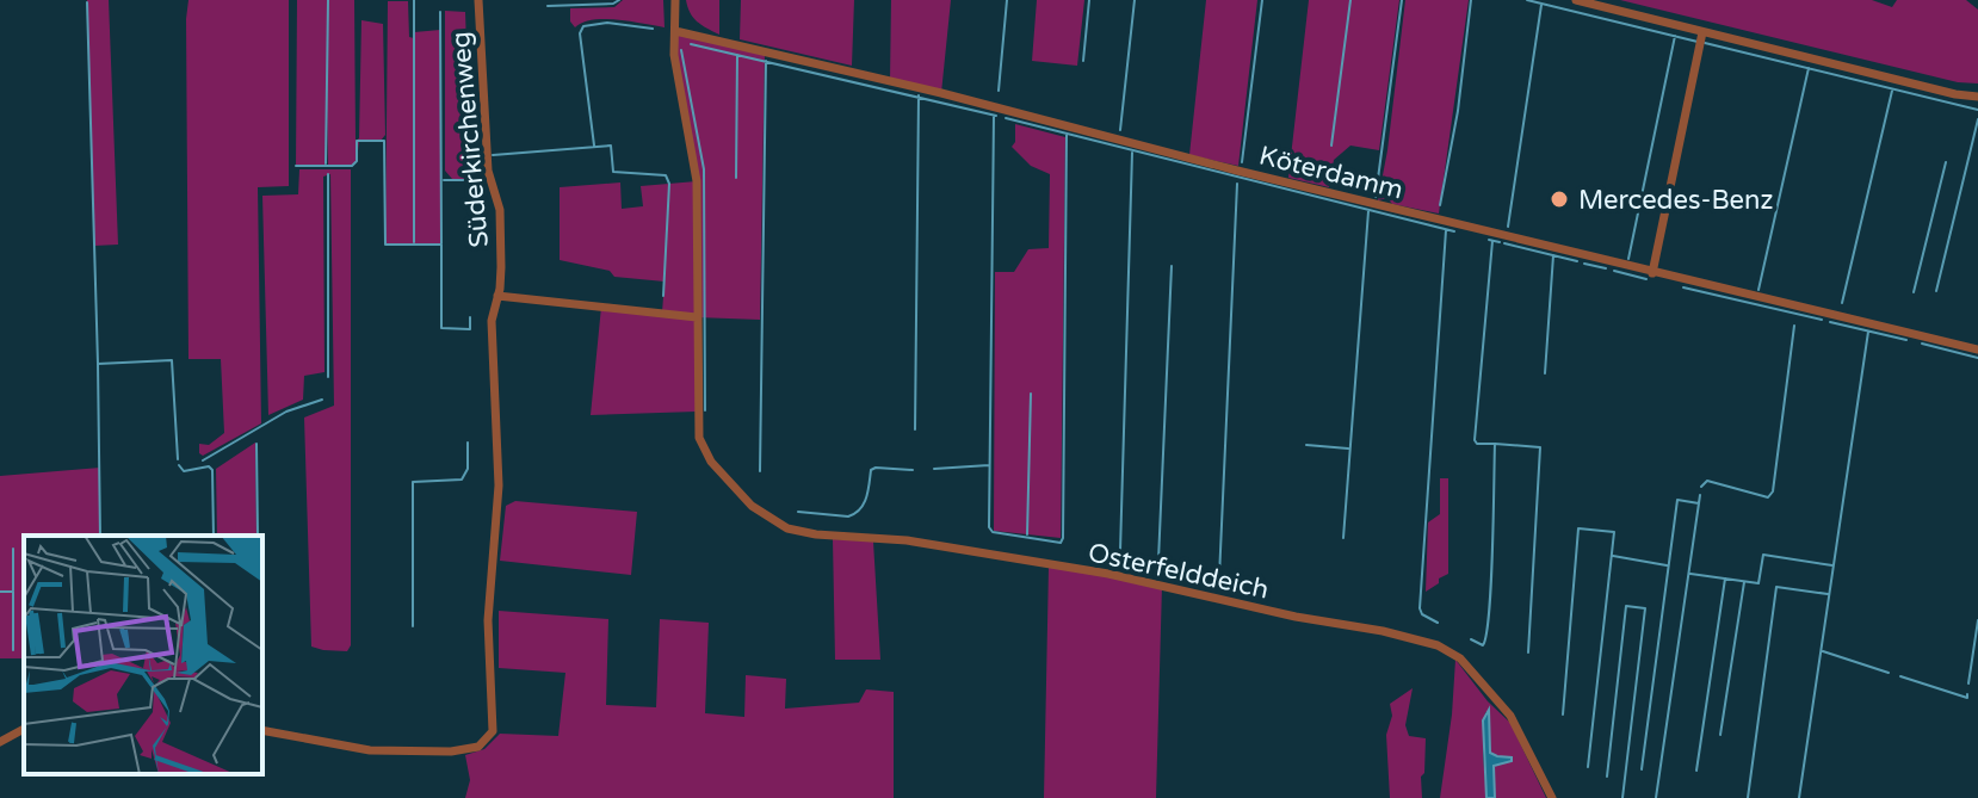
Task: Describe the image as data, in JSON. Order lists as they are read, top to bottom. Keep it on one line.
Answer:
{"streets":{"street":["Süderkirchenweg","Köterdamm","Osterfelddeich"]},"crossings":[["Köterdamm","Osterfelddeich"]],"places":["Mercedes-Benz"]}
